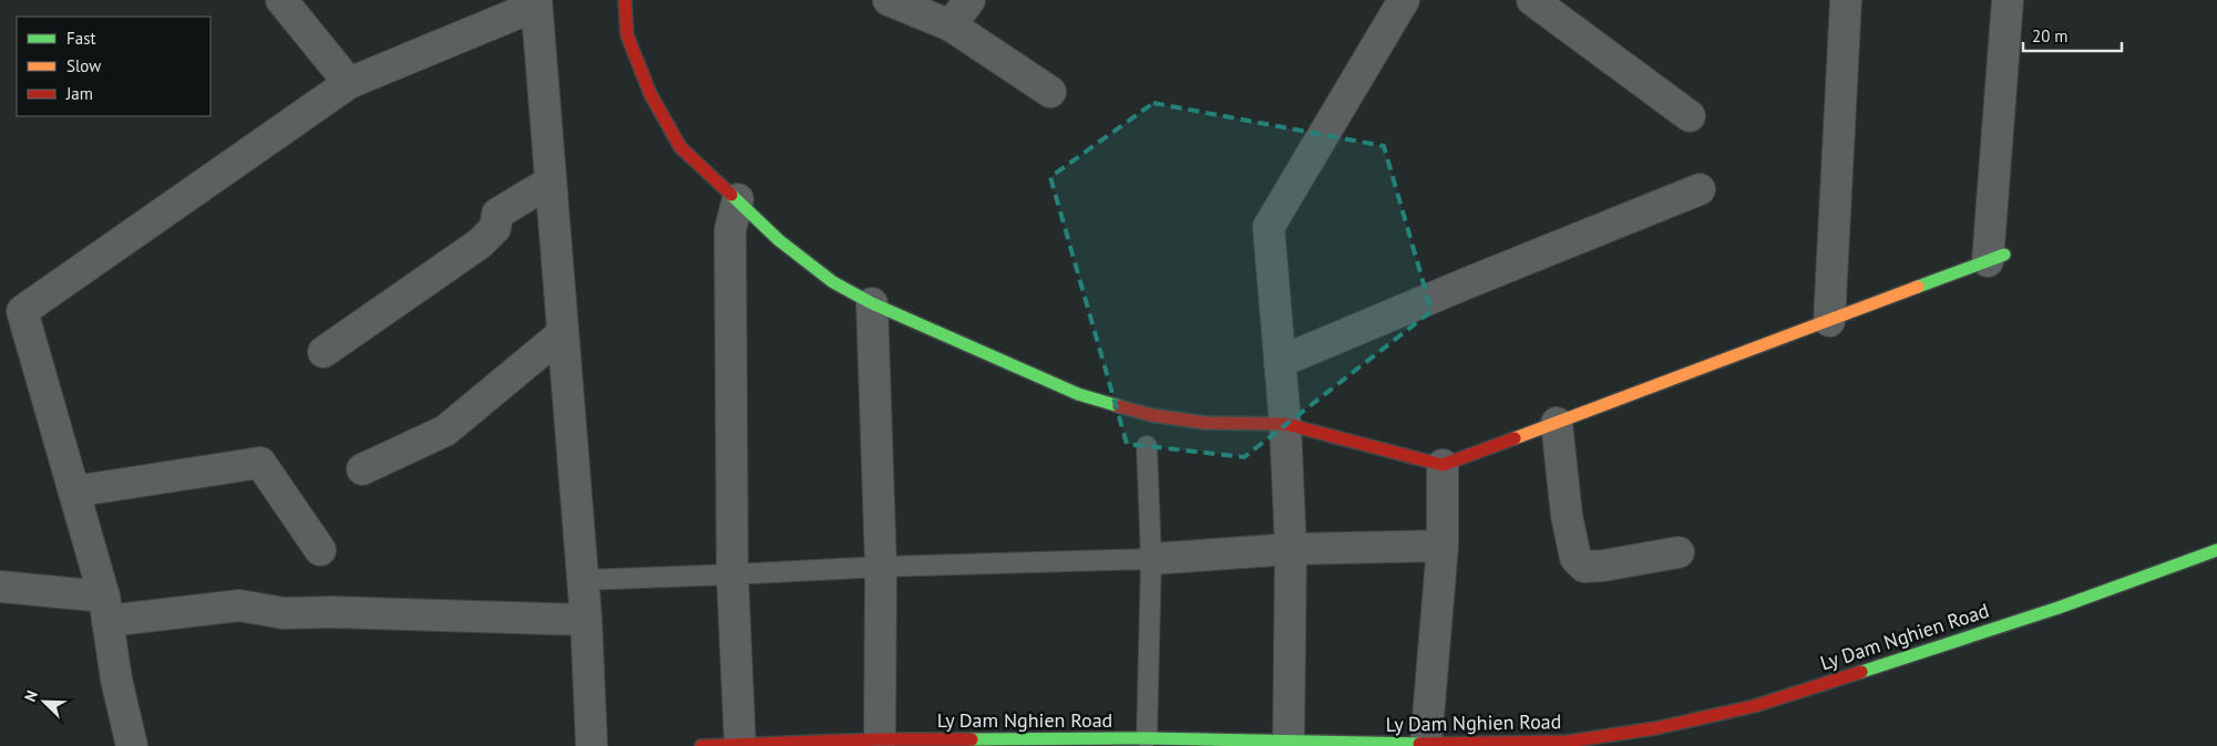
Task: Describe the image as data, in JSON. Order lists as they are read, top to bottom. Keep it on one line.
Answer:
{"streets":{"street":["Ly Dam Nghien Road"]},"legend":["Fast","Slow","Jam"],"scale_bar":"20 m","north":"top left"}
